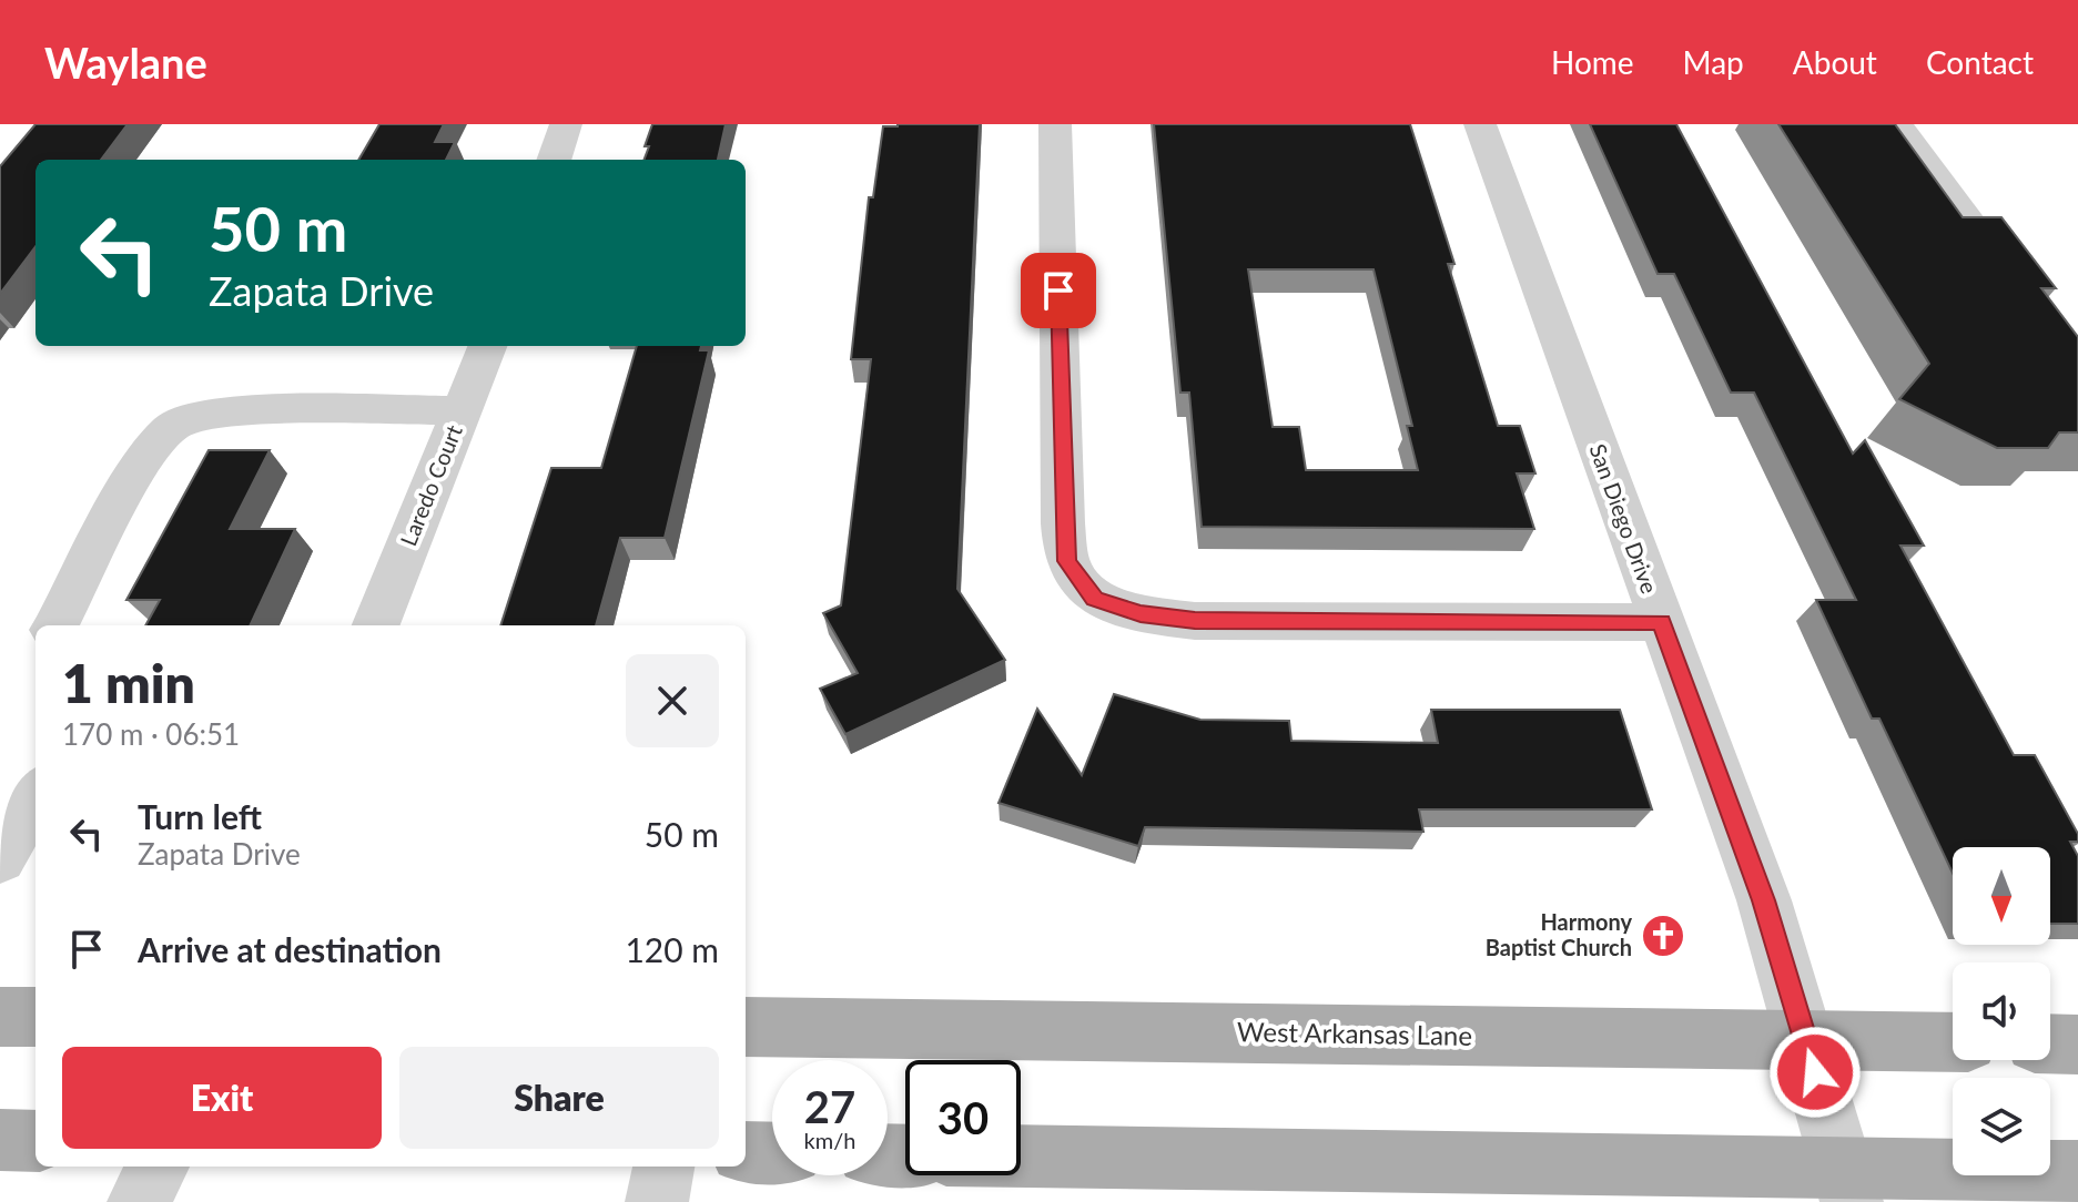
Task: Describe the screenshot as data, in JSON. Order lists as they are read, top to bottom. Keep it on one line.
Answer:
{"streets":{"main road":["West Arkansas Lane"],"street":["Laredo Court","San Diego Drive"]},"crossings":[["San Diego Drive","West Arkansas Lane"]],"places":{"church":["Harmony Baptist Church"]},"north":"bottom","page":{"header":"Waylane","nav":["Home","Map","About","Contact"],"turn":["50 m","Zapata Drive"],"heading":["1 min","170 m · 06:51"],"list":[{"name":"Turn left","note":"Zapata Drive","value":"50 m"},{"name":"Arrive at destination","value":"120 m"}],"buttons":["Exit","Share"],"speed":"27 km/h","limit":"30"}}
